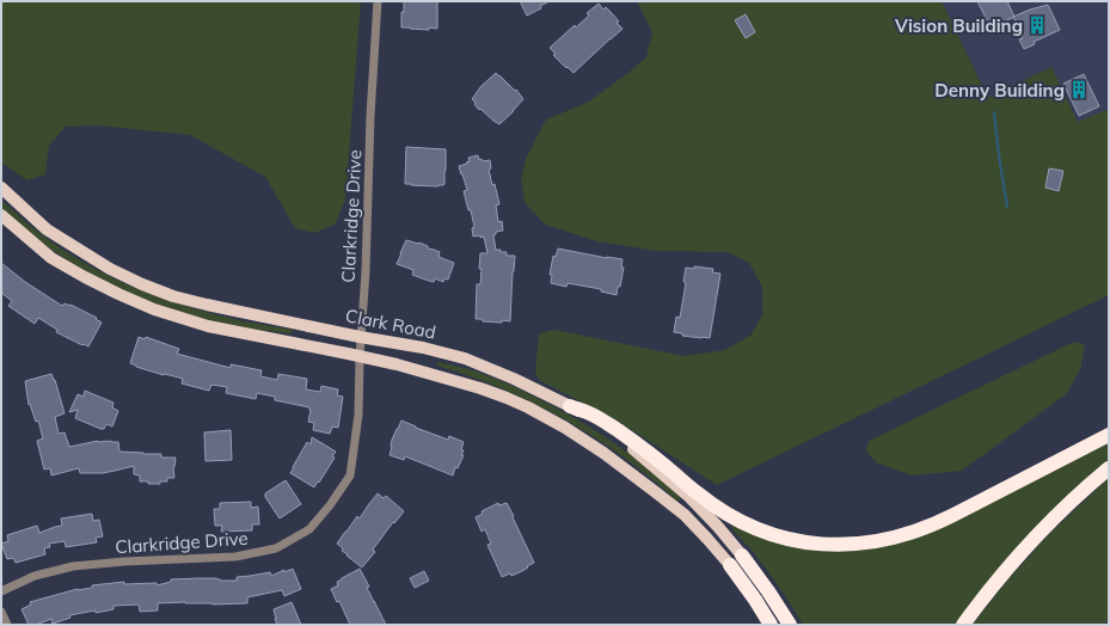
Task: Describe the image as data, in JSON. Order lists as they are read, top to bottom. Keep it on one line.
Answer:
{"streets":{"main road":["Clark Road"],"street":["Clarkridge Drive"]},"crossings":[["Clarkridge Drive","Clark Road"]],"places":{"building":["Vision Building","Denny Building"]}}
